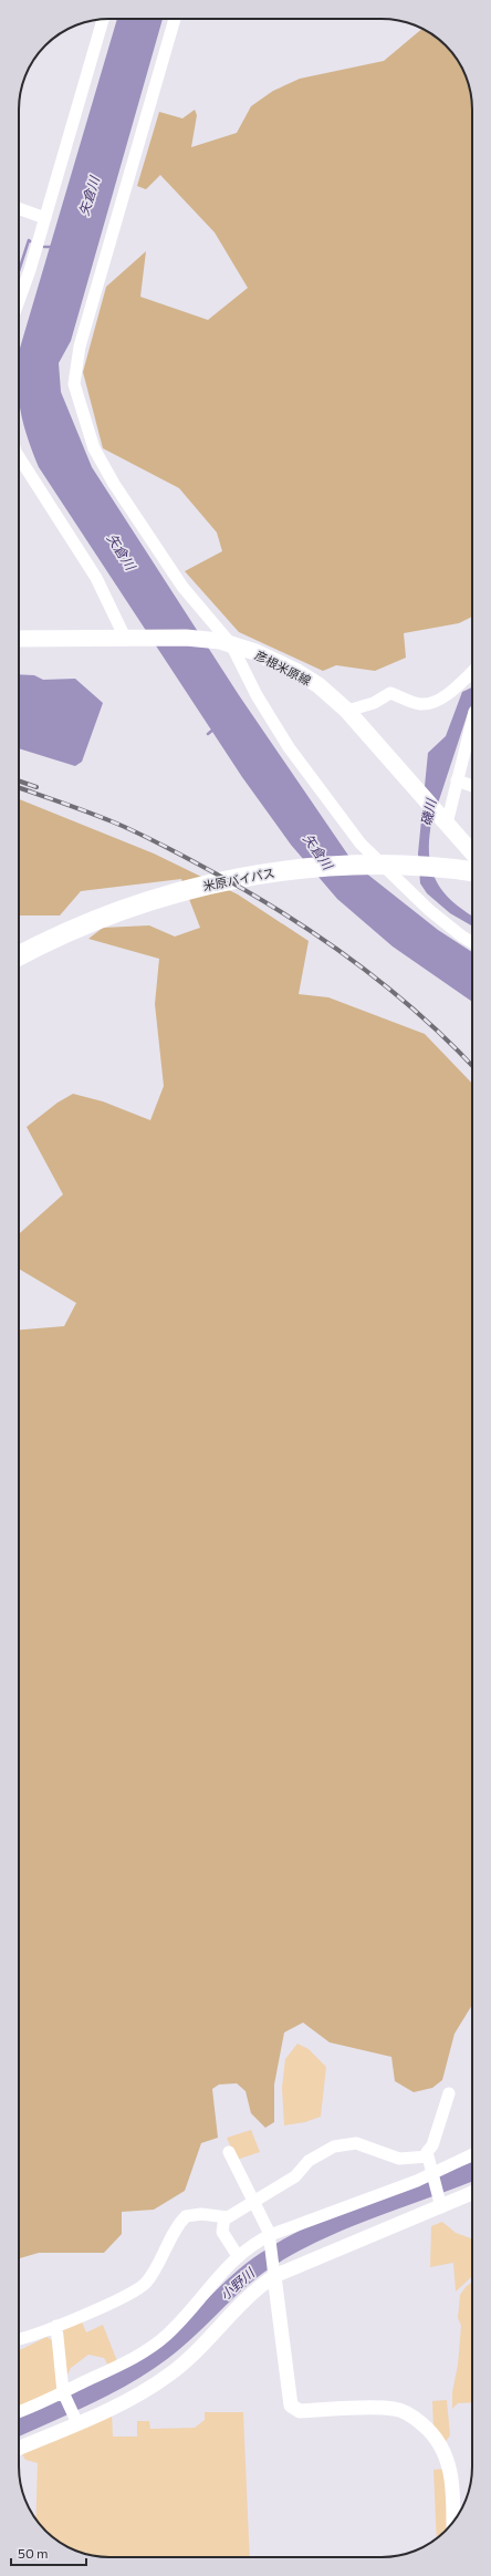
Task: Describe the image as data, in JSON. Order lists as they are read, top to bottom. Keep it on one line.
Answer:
{"streets":{"highway":["米原バイパス"],"main road":["彦根米原線"]},"water":["矢倉川","磯川","小野川"],"scale_bar":"50 m"}
